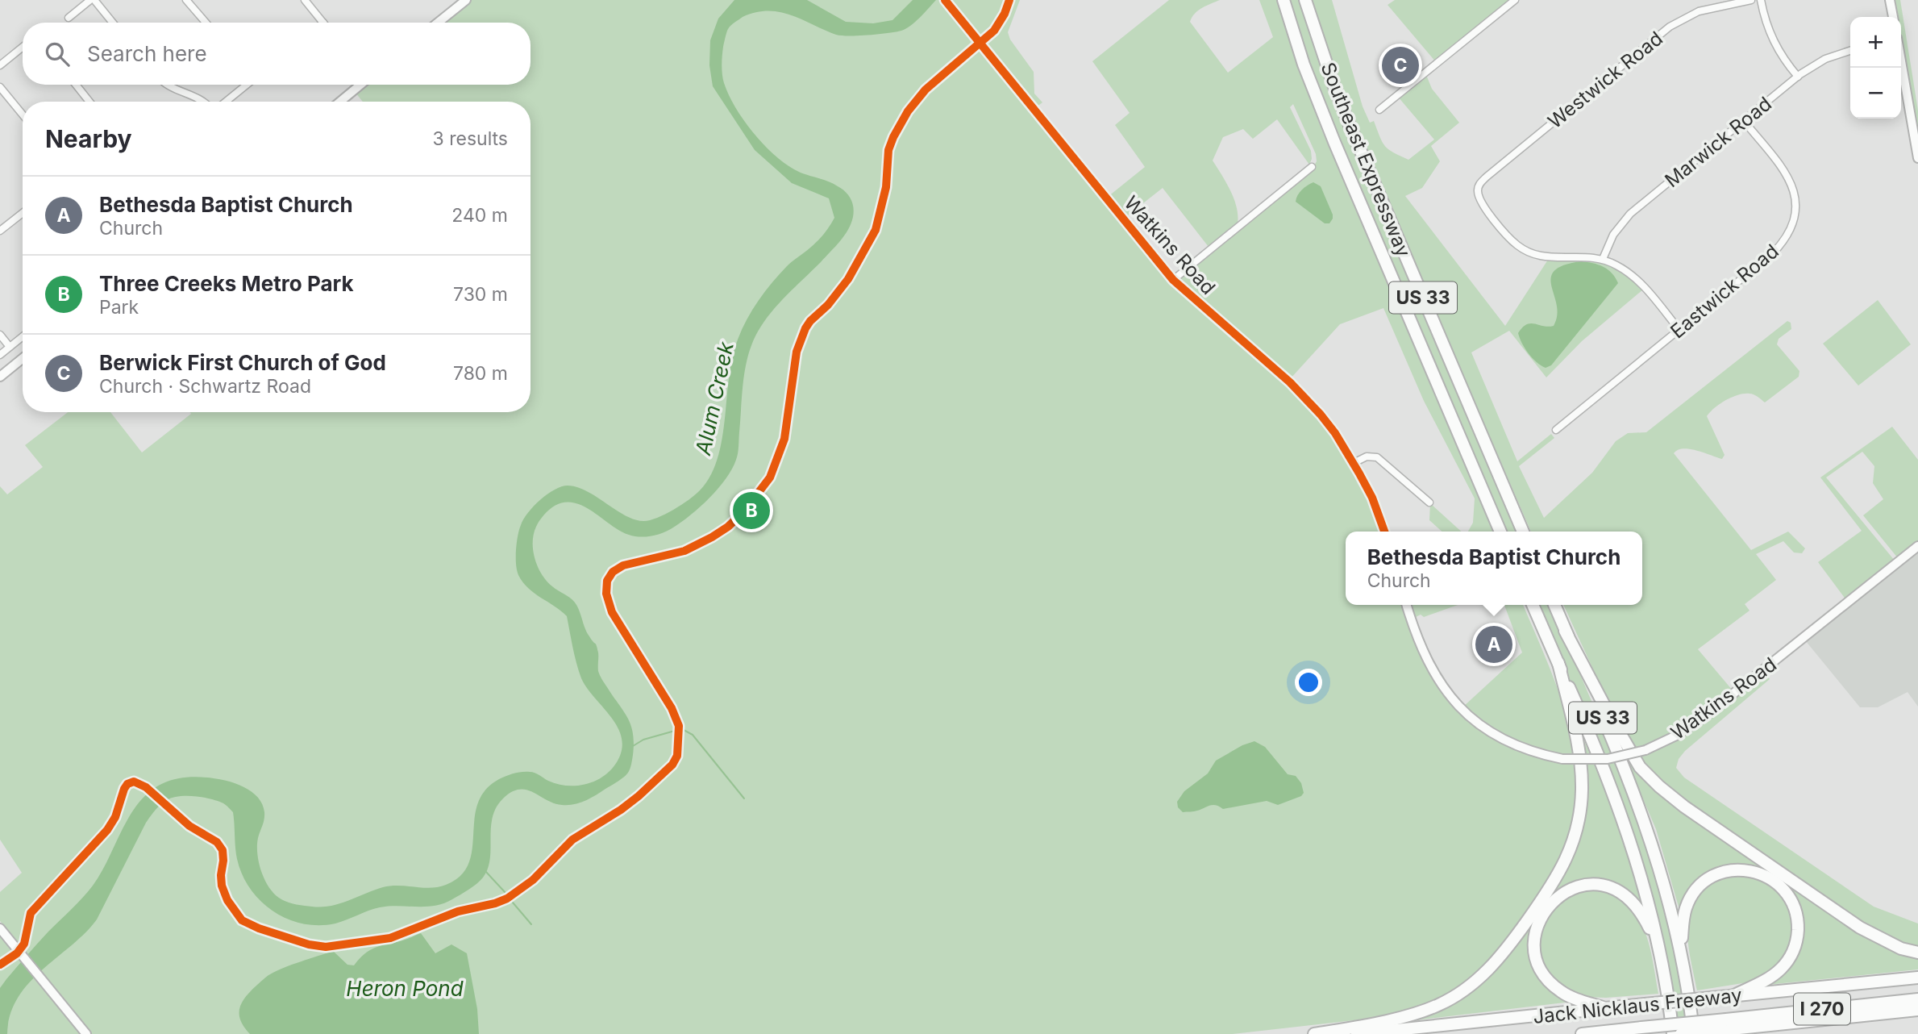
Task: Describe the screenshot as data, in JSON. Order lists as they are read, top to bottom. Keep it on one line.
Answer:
{"streets":{"highway":["Southeast Expressway","US 33","Jack Nicklaus Freeway","I 270"],"street":["Westwick Road","Marwick Road","Watkins Road","Eastwick Road"]},"crossings":[["Westwick Road","Marwick Road"],["Marwick Road","Eastwick Road"]],"water":["Alum Creek","Heron Pond"],"page":{"map_buttons":["+","−"],"search":"Search here","pins":["C","B","A"],"heading":["Nearby","3 results"],"list":[{"mark":"A","name":"Bethesda Baptist Church","note":"Church","value":"240 m"},{"mark":"B","name":"Three Creeks Metro Park","note":"Park","value":"730 m"},{"mark":"C","name":"Berwick First Church of God","note":"Church · Schwartz Road","value":"780 m"}],"popup":["Bethesda Baptist Church","Church"]}}
